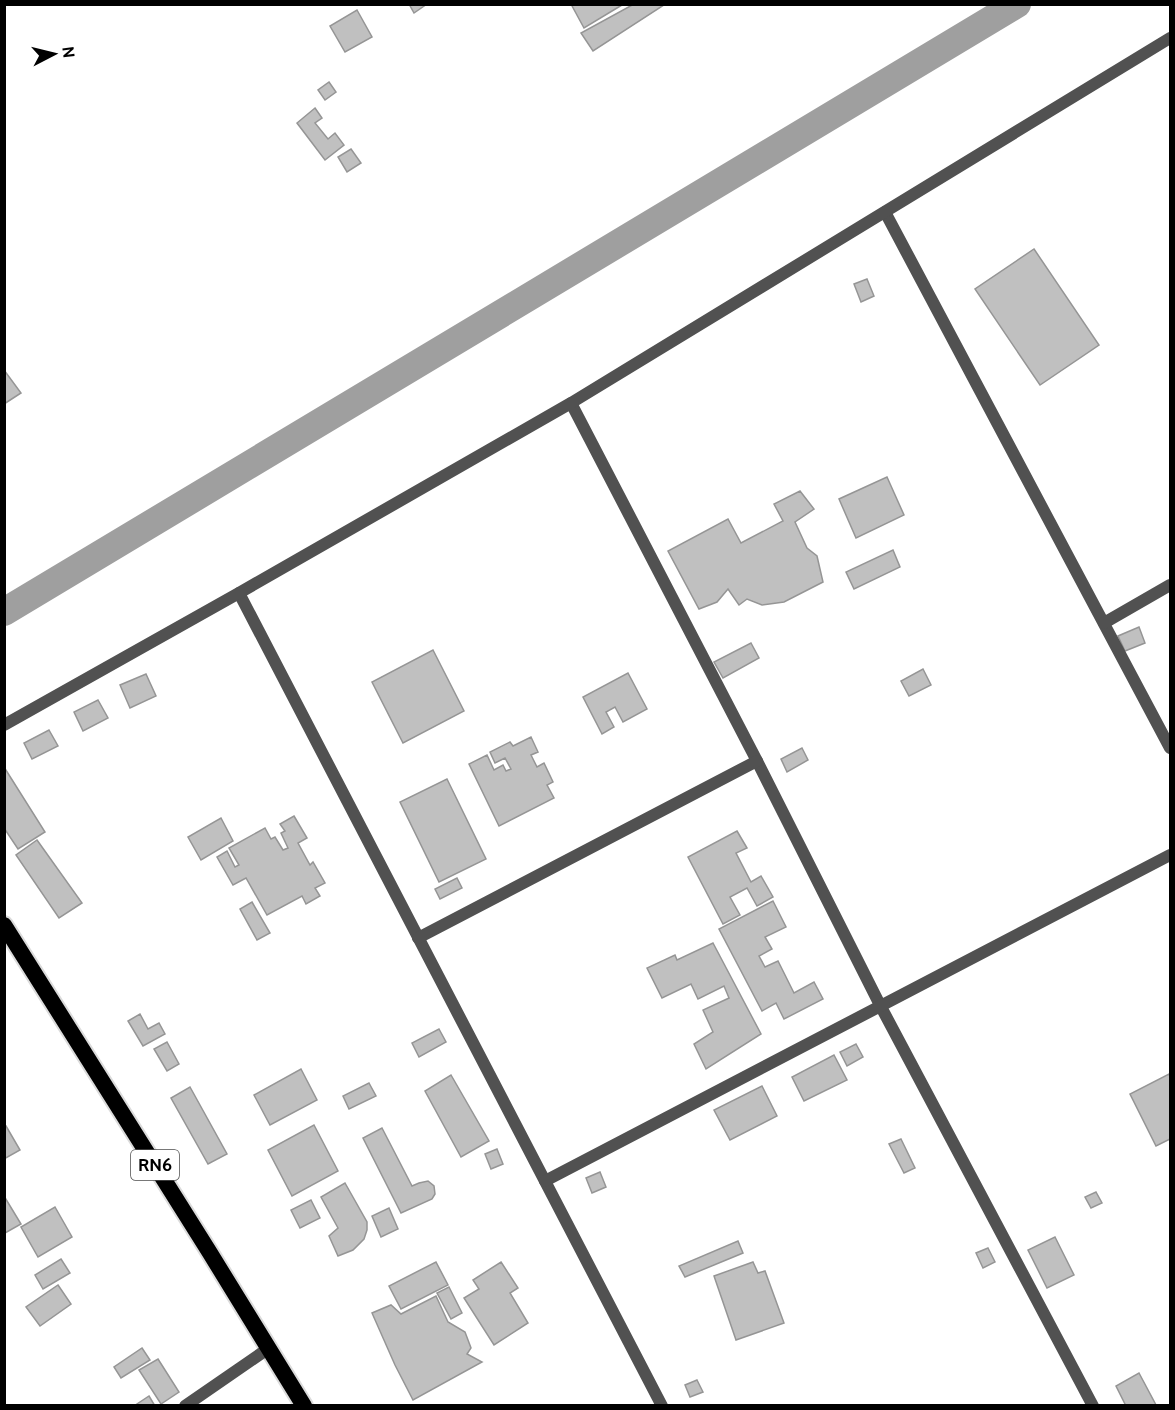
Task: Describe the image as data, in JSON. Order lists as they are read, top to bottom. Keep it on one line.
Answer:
{"streets":{"highway":["RN6"]},"north":"right"}
